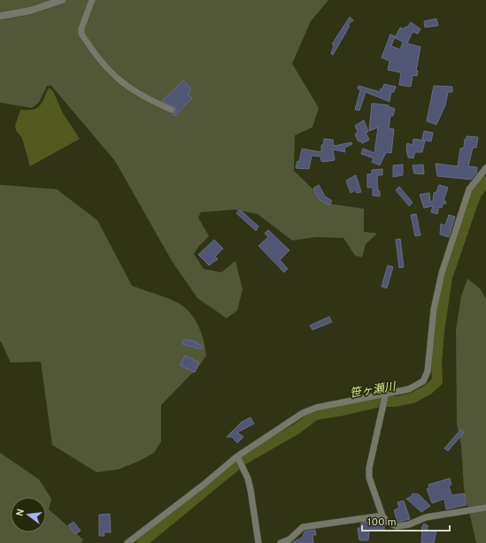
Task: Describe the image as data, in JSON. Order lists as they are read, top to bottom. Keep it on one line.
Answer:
{"water":["笹ヶ瀬川"],"scale_bar":"100 m","north":"left"}
